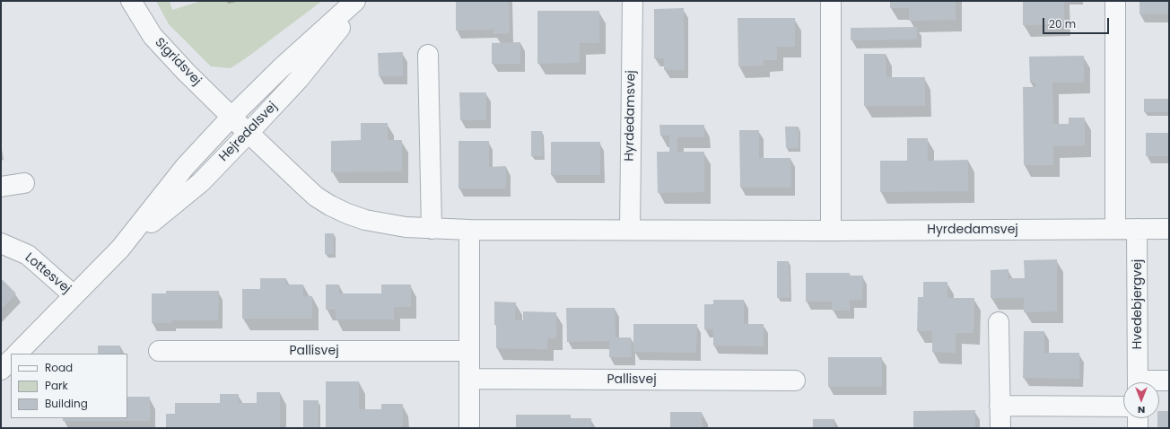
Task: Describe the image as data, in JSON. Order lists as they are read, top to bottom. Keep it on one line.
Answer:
{"streets":{"street":["Sigridsvej","Hyrdedamsvej","Hejredalsvej","Lottesvej","Hvedebjergvej","Pallisvej"]},"crossings":[["Sigridsvej","Hyrdedamsvej"],["Sigridsvej","Hejredalsvej"],["Hyrdedamsvej","Hejredalsvej"],["Hyrdedamsvej","Hvedebjergvej"],["Hejredalsvej","Lottesvej"]],"legend":["Road","Park","Building"],"scale_bar":"20 m","north":"bottom"}
